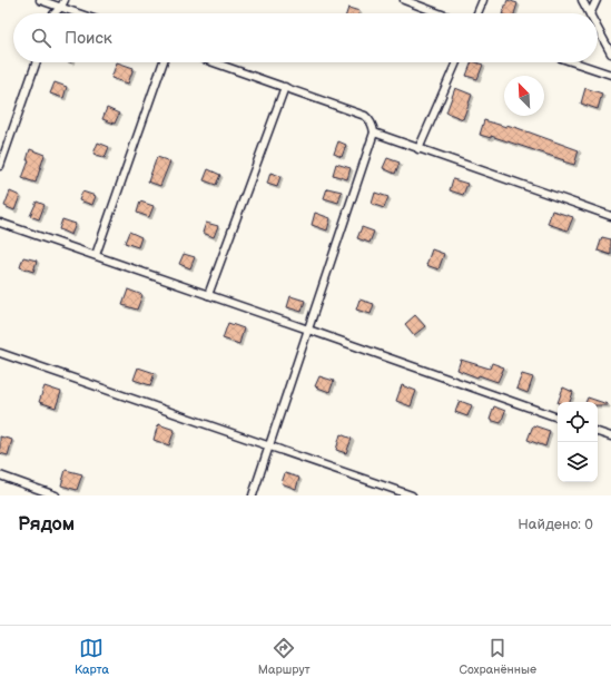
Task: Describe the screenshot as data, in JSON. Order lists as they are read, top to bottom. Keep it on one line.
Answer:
{"north":"top left","page":{"search":"Поиск","heading":["Рядом","Найдено: 0"],"nav":["Карта","Маршрут","Сохранённые"]}}
